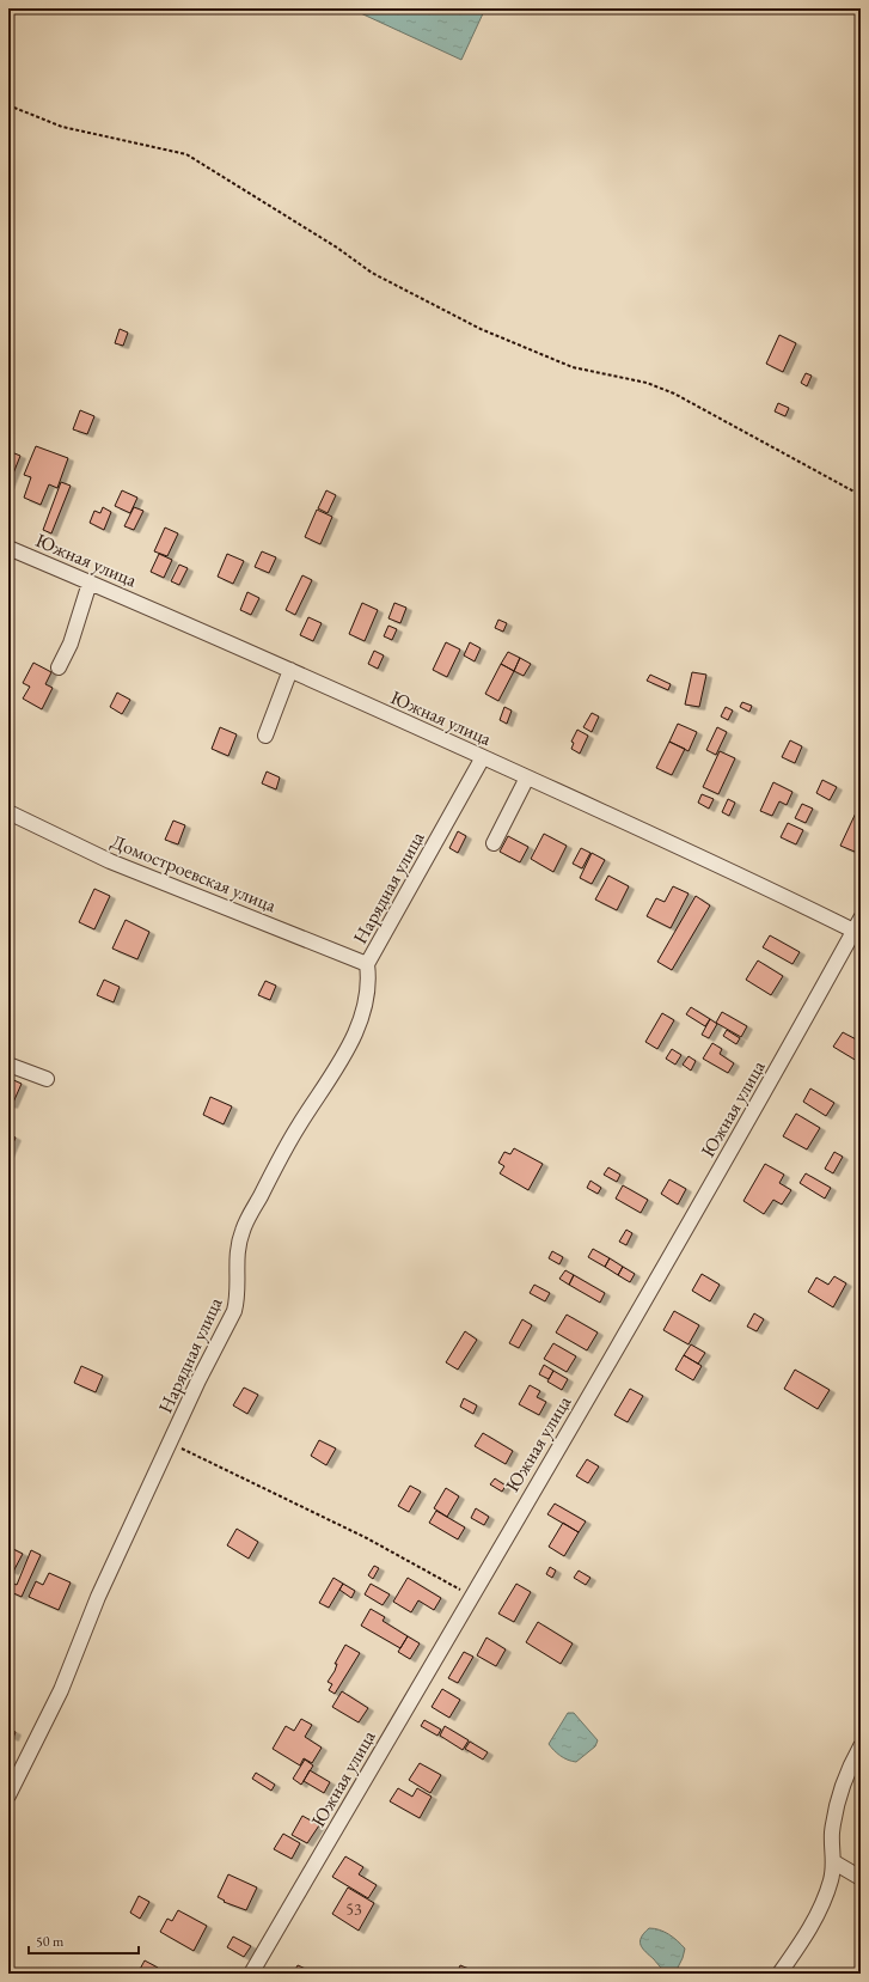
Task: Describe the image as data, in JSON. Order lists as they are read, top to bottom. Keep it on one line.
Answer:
{"streets":{"street":["Южная улица","Домостроевская улица","Нарядная улица"]},"crossings":[["Южная улица","Нарядная улица"],["Домостроевская улица","Нарядная улица"]],"house_numbers":["53"],"scale_bar":"50 m"}
